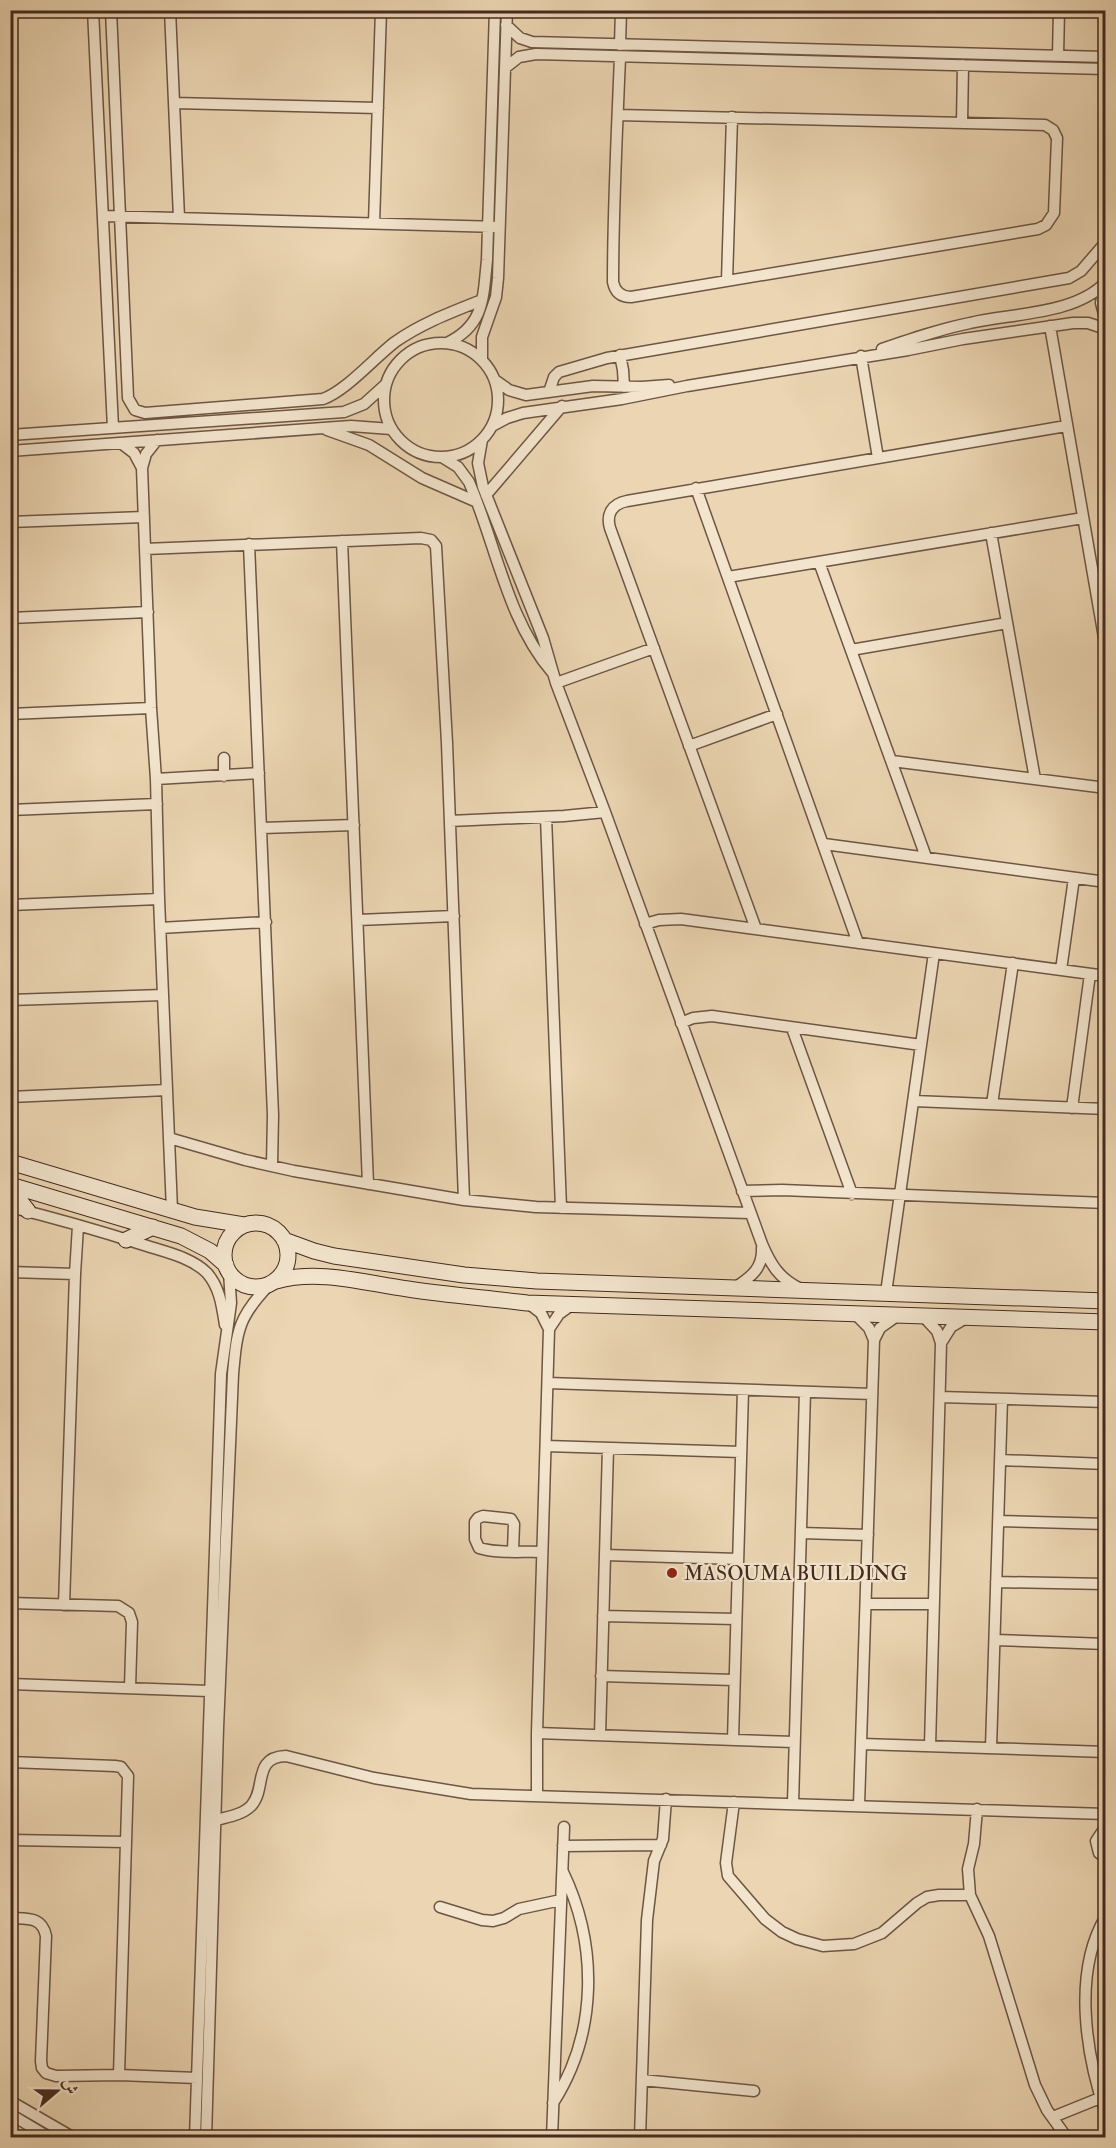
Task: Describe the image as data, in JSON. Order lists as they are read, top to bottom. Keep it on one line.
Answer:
{"places":["MASOUMA BUILDING"],"north":"right"}
